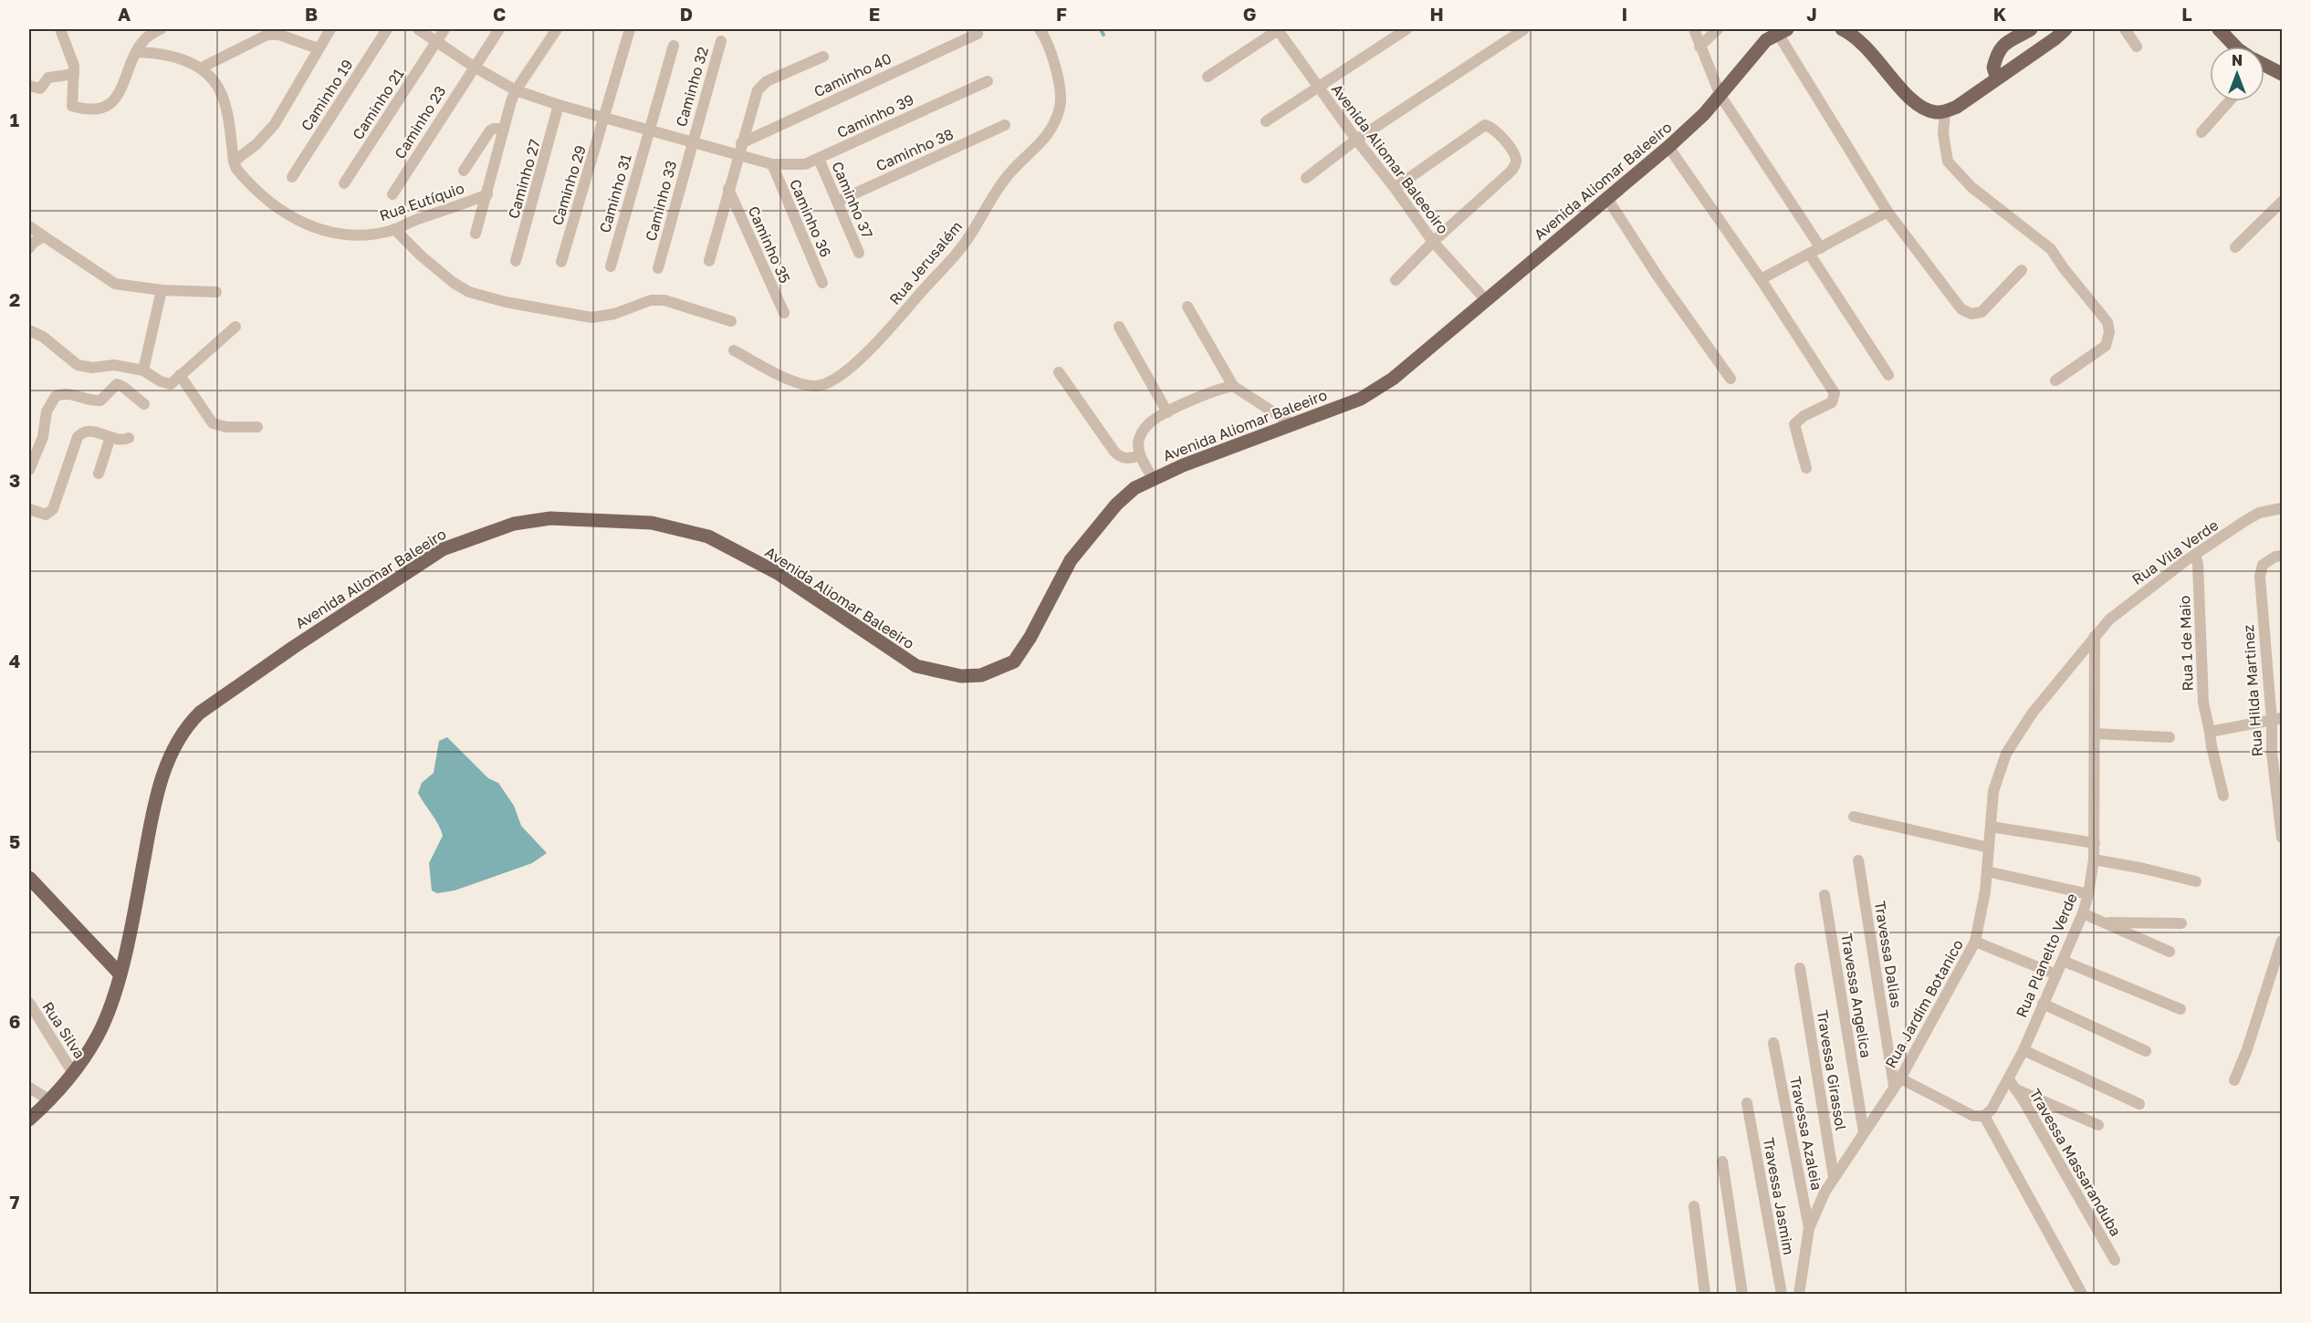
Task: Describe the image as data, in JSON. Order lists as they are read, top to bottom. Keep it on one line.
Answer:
{"streets":{"main road":["Avenida Aliomar Baleeiro"],"street":["Caminho 40","Caminho 32","Caminho 19","Caminho 21","Caminho 39","Caminho 23","Caminho 38","Avenida Aliomar Baleeoiro","Caminho 27","Caminho 29","Caminho 31","Caminho 37","Caminho 33","Rua Eutíquio","Caminho 36","Caminho 35","Rua Jerusalém","Rua Vila Verde","Rua 1 de Maio","Rua Hilda Martinez","Travessa Dalias","Rua Planelto Verde","Travessa Angelica","Rua Jardim Botanico","Rua Silva","Travessa Girassol","Travessa Azaleia","Travessa Massaranduba","Travessa Jasmim"]},"crossings":[["Caminho 40","Caminho 39"],["Caminho 40","Caminho 35"],["Caminho 32","Caminho 39"],["Caminho 32","Caminho 33"],["Caminho 21","Caminho 39"],["Caminho 39","Caminho 23"],["Caminho 39","Caminho 27"],["Caminho 39","Caminho 29"],["Caminho 39","Caminho 31"],["Caminho 39","Caminho 37"],["Caminho 39","Caminho 33"],["Caminho 39","Caminho 36"],["Caminho 39","Caminho 35"],["Caminho 38","Caminho 37"],["Avenida Aliomar Baleeoiro","Avenida Aliomar Baleeiro"],["Avenida Aliomar Baleeiro","Rua Silva"],["Rua Vila Verde","Rua 1 de Maio"],["Rua Vila Verde","Rua Planelto Verde"],["Rua Vila Verde","Rua Jardim Botanico"],["Travessa Dalias","Rua Jardim Botanico"],["Rua Planelto Verde","Rua Jardim Botanico"],["Rua Planelto Verde","Travessa Massaranduba"],["Travessa Angelica","Rua Jardim Botanico"],["Rua Jardim Botanico","Travessa Girassol"],["Rua Jardim Botanico","Travessa Azaleia"]],"north":"top","grid":{"columns":["A","B","C","D","E","F","G","H","I","J","K","L"],"rows":["1","2","3","4","5","6","7"]}}
